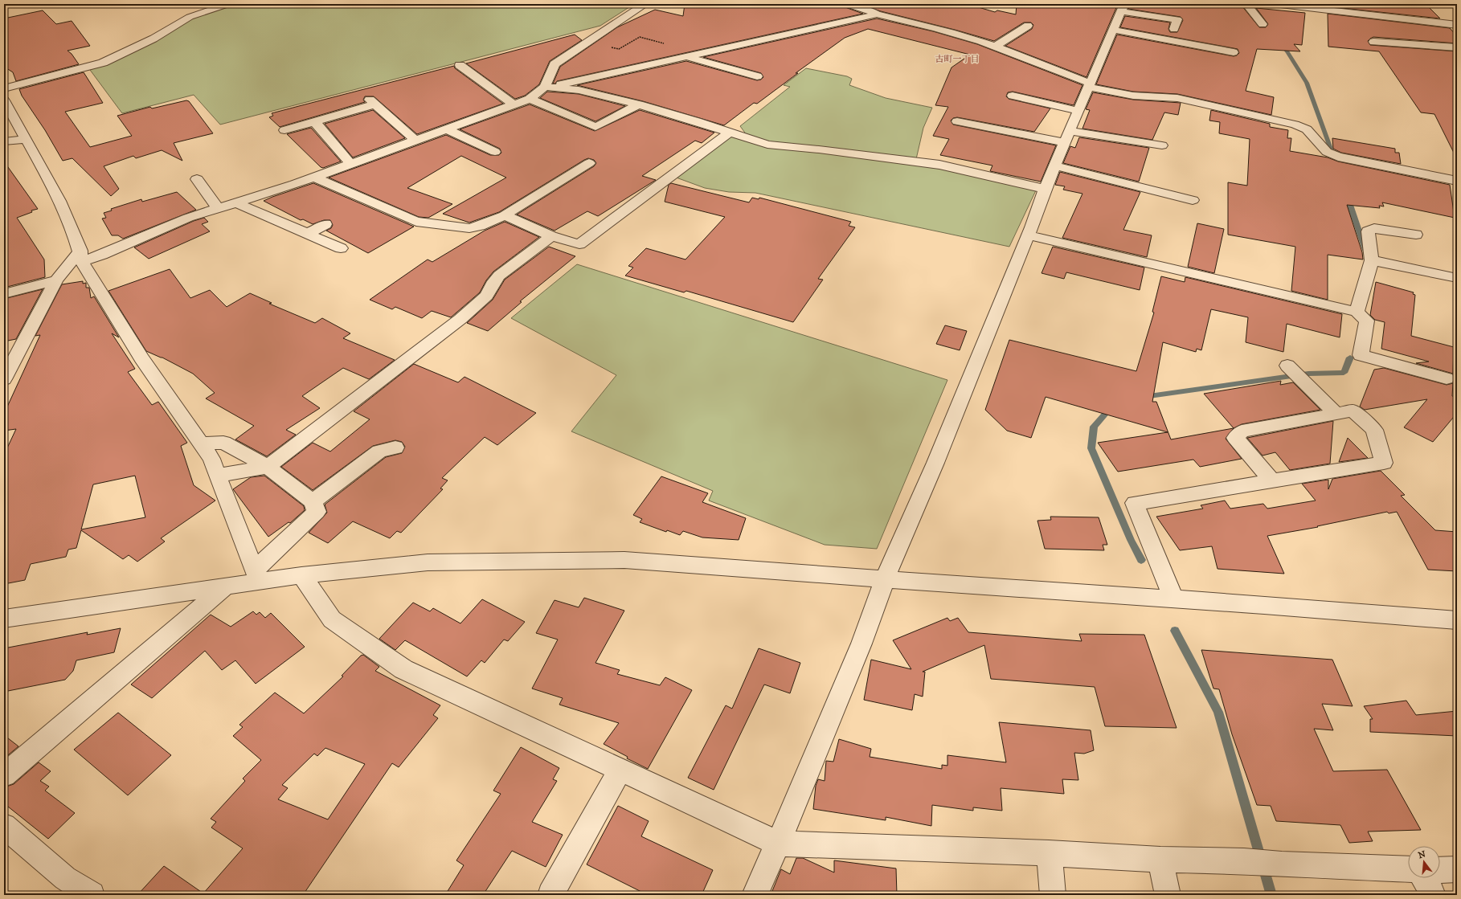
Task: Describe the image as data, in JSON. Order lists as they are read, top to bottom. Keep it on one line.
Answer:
{"districts":["古町一丁目"],"north":"top"}
